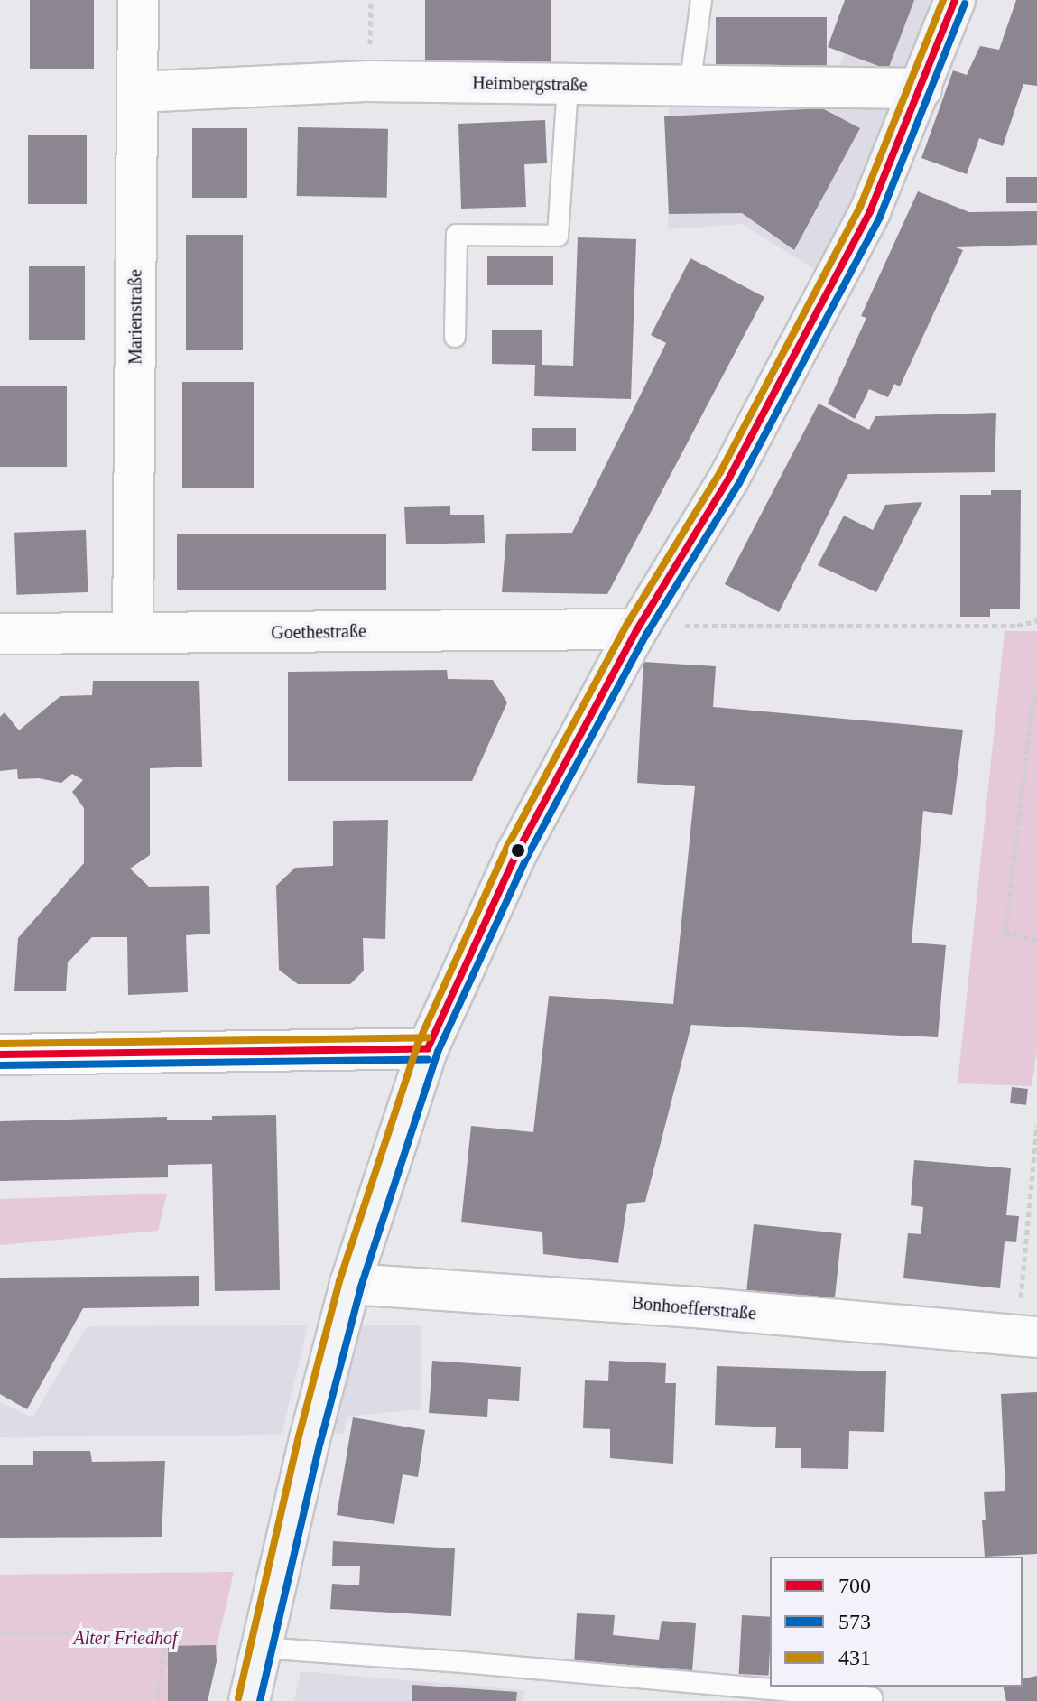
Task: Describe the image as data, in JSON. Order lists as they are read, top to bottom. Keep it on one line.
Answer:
{"streets":{"street":["Heimbergstraße","Marienstraße","Goethestraße","Bonhoefferstraße"]},"crossings":[["Heimbergstraße","Marienstraße"],["Marienstraße","Goethestraße"]],"parks":["Alter Friedhof"],"lines":["transit line 700","transit line 431","transit line 573"],"legend":["700","573","431"]}
